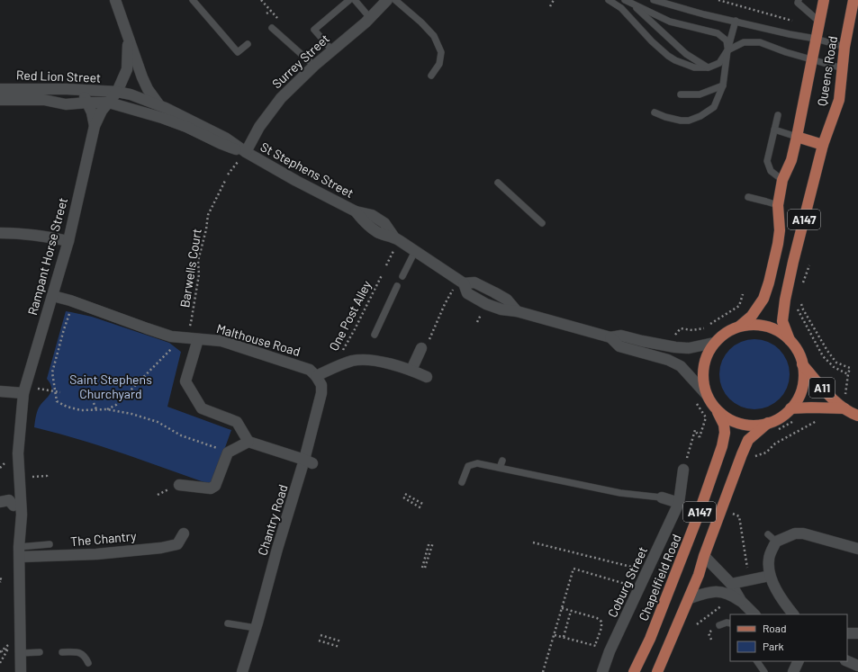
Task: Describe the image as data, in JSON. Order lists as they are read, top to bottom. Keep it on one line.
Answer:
{"streets":{"main road":["Queens Road","A147","A11","Chapelfield Road"],"street":["Surrey Street","Red Lion Street","St Stephens Street","Rampant Horse Street","Malthouse Road","Chantry Road","The Chantry","Coburg Street"],"path":["Barwells Court","One Post Alley"]},"crossings":[["Surrey Street","St Stephens Street"],["Queens Road","St Stephens Street"],["Queens Road","A147"],["Queens Road","A11"],["Queens Road","Chapelfield Road"],["Red Lion Street","St Stephens Street"],["Red Lion Street","Rampant Horse Street"],["St Stephens Street","A147"],["St Stephens Street","Rampant Horse Street"],["St Stephens Street","A11"],["St Stephens Street","Chapelfield Road"],["A147","A11"],["A147","Chapelfield Road"],["Rampant Horse Street","Malthouse Road"],["Rampant Horse Street","The Chantry"],["Barwells Court","Malthouse Road"],["Malthouse Road","Chantry Road"],["A11","Chapelfield Road"]],"parks":["Saint Stephens Churchyard"],"legend":["Road","Park"]}
